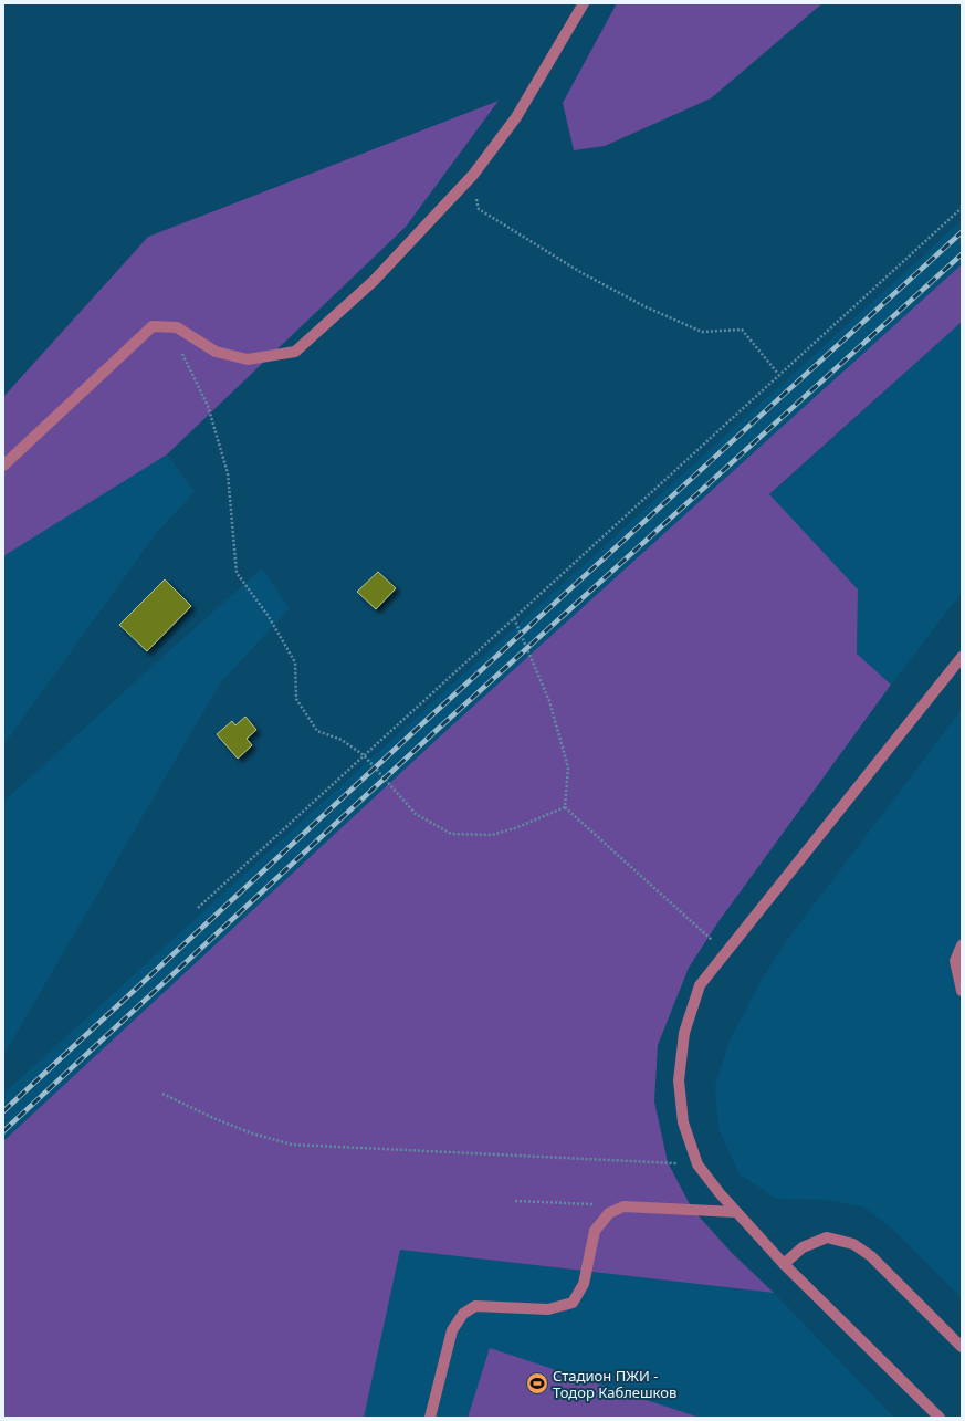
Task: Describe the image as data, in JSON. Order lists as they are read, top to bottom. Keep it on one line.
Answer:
{"places":{"sports":["Стадион ПЖИ - Тодор Каблешков"]}}
